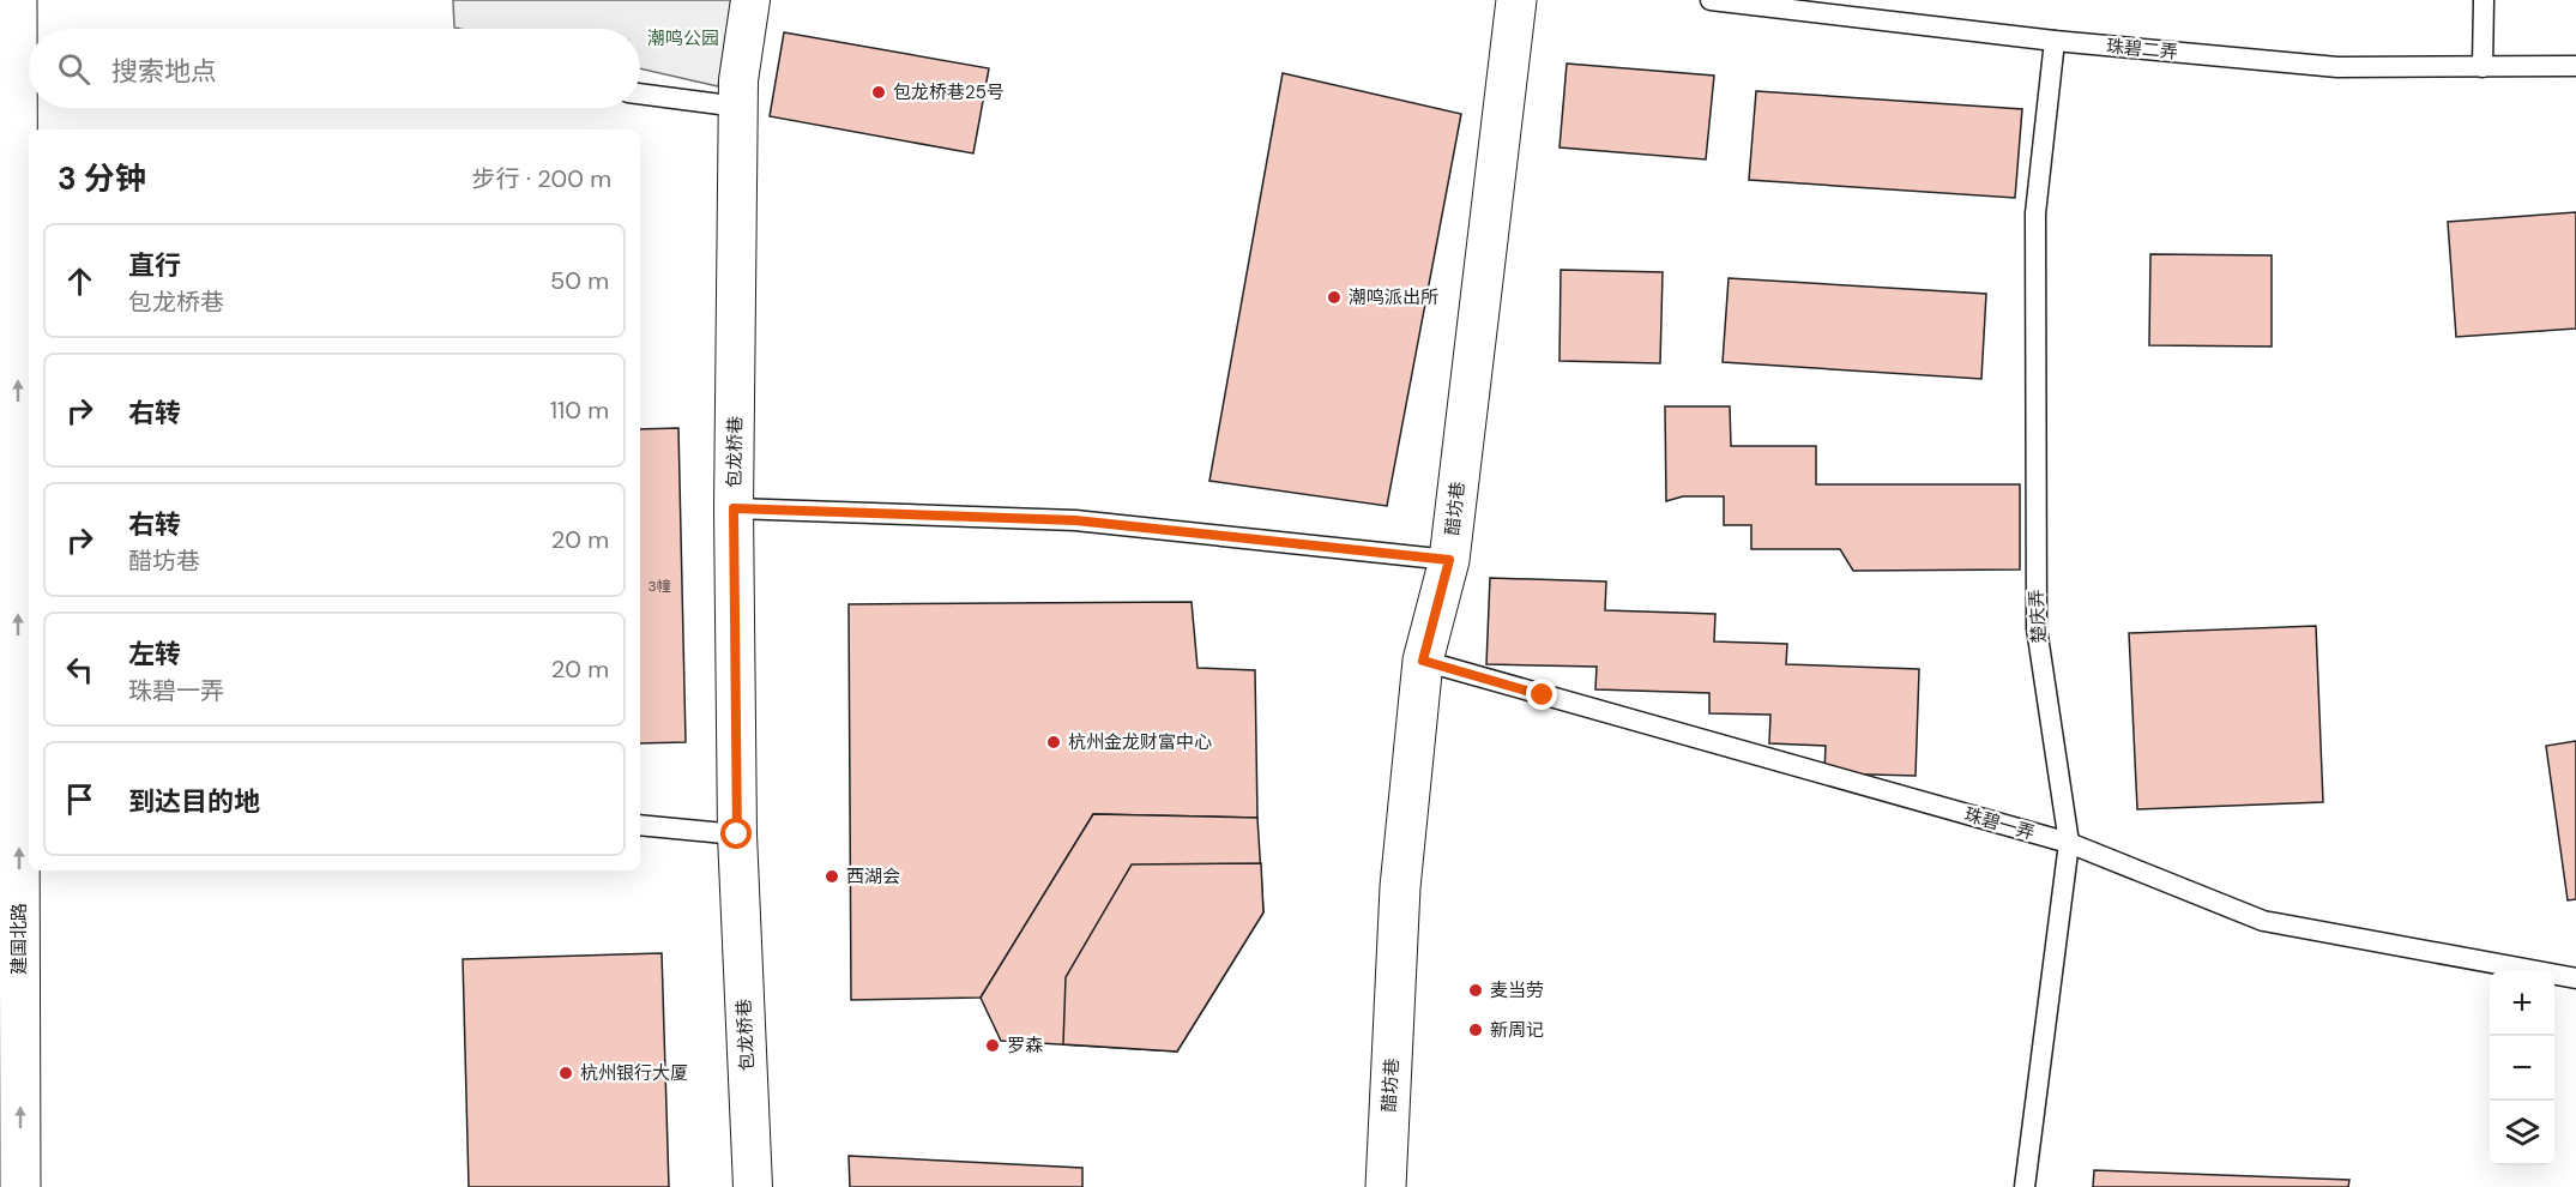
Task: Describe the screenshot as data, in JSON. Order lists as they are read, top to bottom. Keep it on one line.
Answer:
{"streets":{"street":["包龙桥巷","醋坊巷","建国北路"],"lane":["珠碧二弄","楚庆弄","珠碧一弄"]},"crossings":[["珠碧二弄","楚庆弄"],["醋坊巷","珠碧一弄"],["楚庆弄","珠碧一弄"]],"one_way":["建国北路"],"parks":["潮鸣公园"],"places":["包龙桥巷25号","潮鸣派出所","杭州金龙财富中心","西湖会","麦当劳","新周记","罗森","杭州银行大厦"],"house_numbers":["3幢"],"page":{"search":"搜索地点","heading":["3 分钟","步行 · 200 m"],"list":[["直行","包龙桥巷","50 m"],["右转","110 m"],["右转","醋坊巷","20 m"],["左转","珠碧一弄","20 m"],"到达目的地"],"map_buttons":["+","−"]}}
